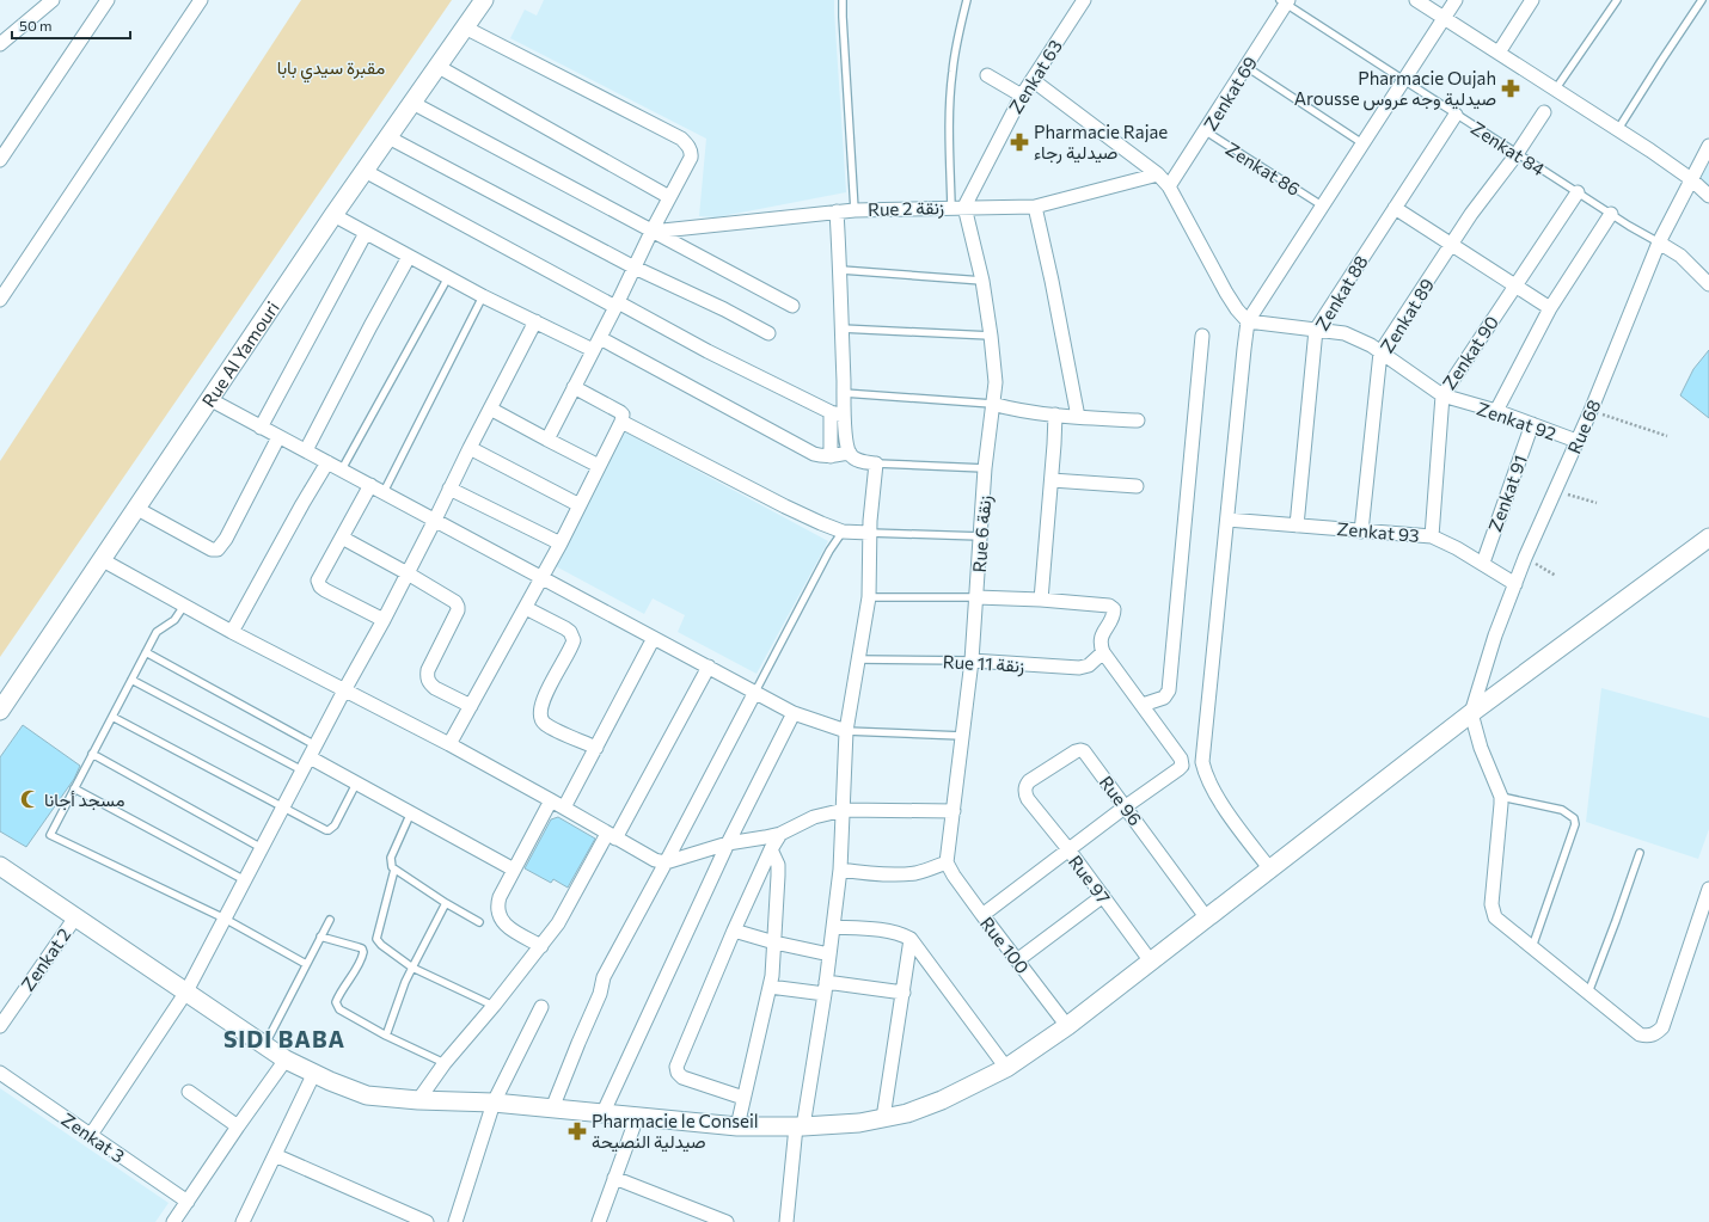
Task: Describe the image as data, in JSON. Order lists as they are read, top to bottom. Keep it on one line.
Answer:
{"streets":{"street":["Zenkat 63","Zenkat 69","Zenkat 84","Rue 2 زنقة","Zenkat 88","Zenkat 89","Zenkat 90","Rue Al Yamouri","Zenkat 92","Rue 68","Zenkat 91","Zenkat 93","Rue 6 زنقة","Rue 11 زنقة","Rue 96","Rue 97","Rue 100","Zenkat 2","Zenkat 3"],"lane":["Zenkat 86"]},"crossings":[["Zenkat 63","Rue 2 زنقة"],["Zenkat 63","Rue 6 زنقة"],["Zenkat 69","Zenkat 84"],["Zenkat 69","Zenkat 86"],["Zenkat 84","Zenkat 88"],["Zenkat 84","Zenkat 89"],["Zenkat 84","Zenkat 90"],["Zenkat 84","Rue 68"],["Rue 2 زنقة","Rue 6 زنقة"],["Zenkat 88","Zenkat 92"],["Zenkat 88","Zenkat 93"],["Zenkat 89","Zenkat 92"],["Zenkat 89","Zenkat 93"],["Zenkat 90","Zenkat 92"],["Zenkat 90","Zenkat 93"],["Zenkat 92","Rue 68"],["Zenkat 92","Zenkat 91"],["Rue 68","Zenkat 93"],["Zenkat 91","Zenkat 93"],["Rue 6 زنقة","Rue 11 زنقة"],["Rue 6 زنقة","Rue 100"],["Rue 96","Rue 97"]],"districts":["SIDI BABA"],"parks":["مقبرة سيدي بابا"],"places":{"pharmacy":["Pharmacie Oujah Arousse صيدلية وجه عروس","Pharmacie Rajae صيدلية رجاء","Pharmacie le Conseil صيدلية النصيحة"],"mosque":["مسجد أجانا"]},"scale_bar":"50 m"}
